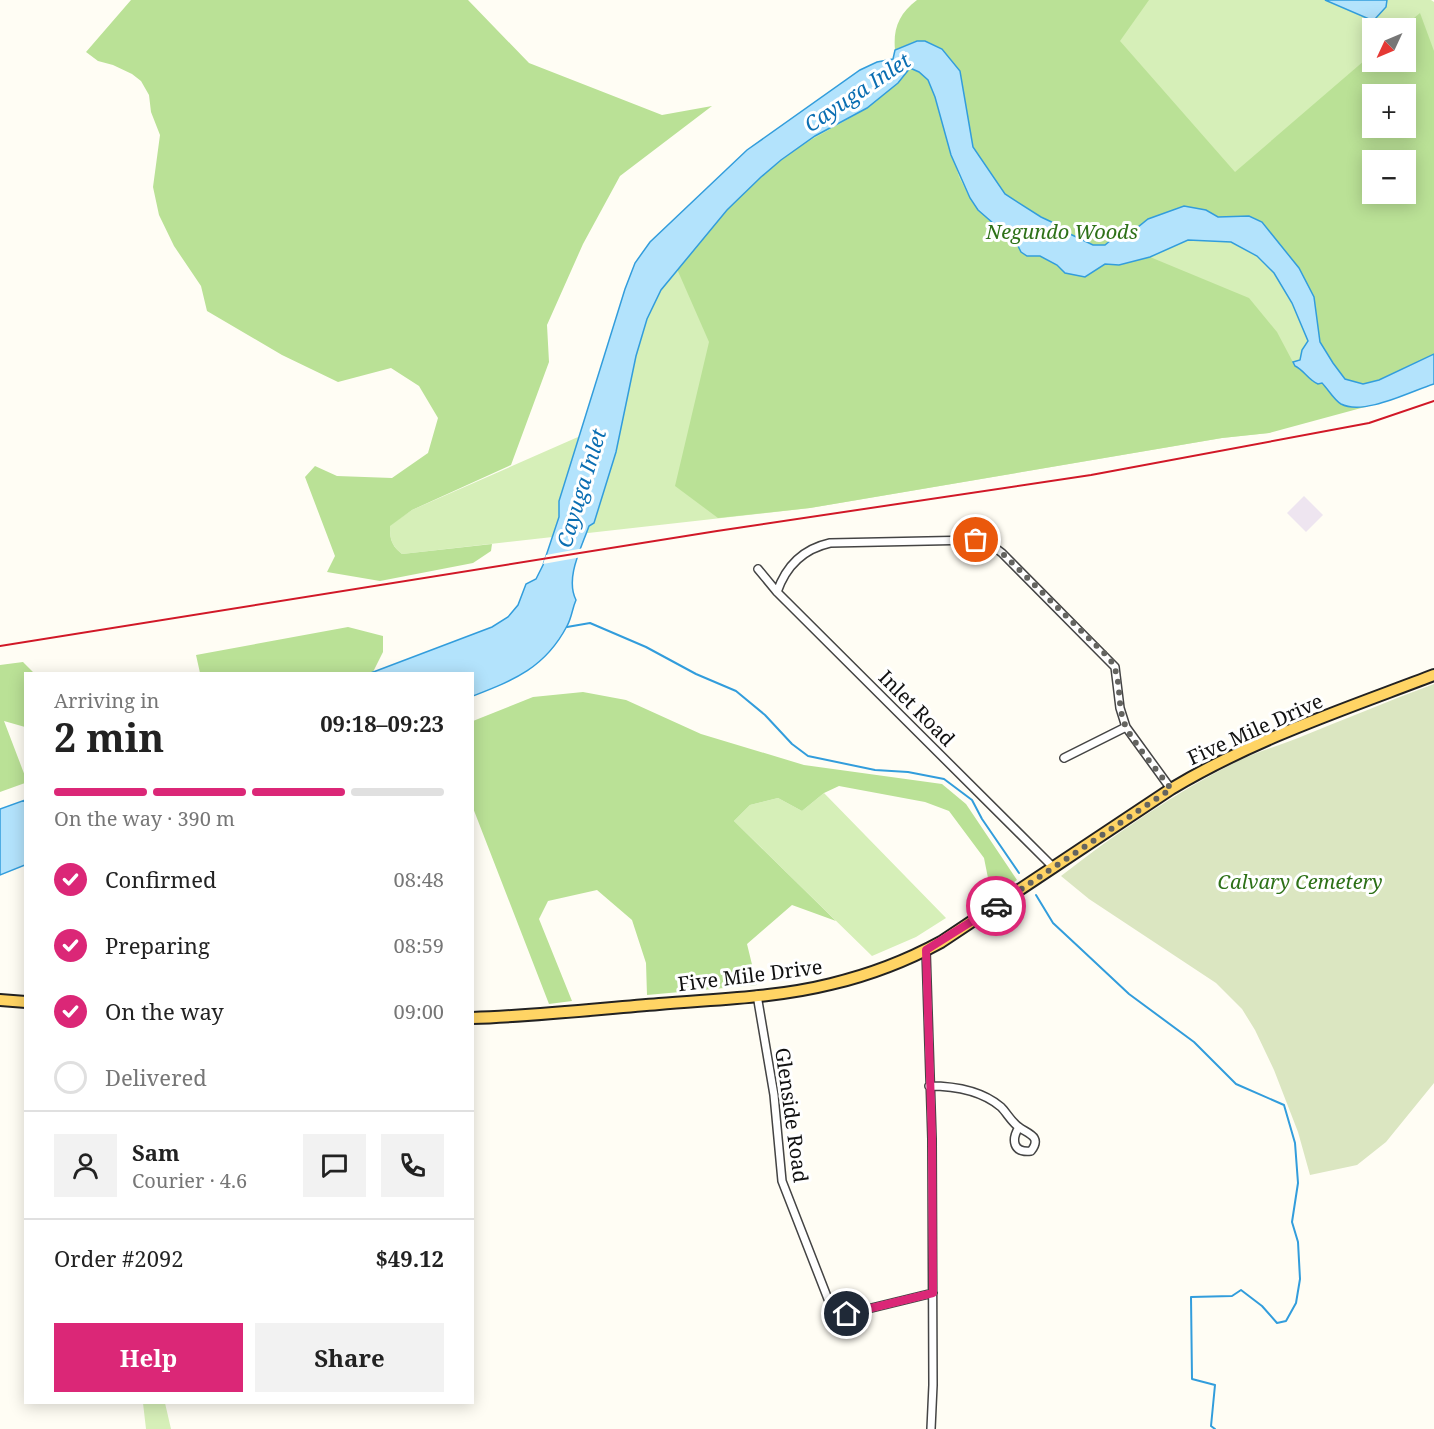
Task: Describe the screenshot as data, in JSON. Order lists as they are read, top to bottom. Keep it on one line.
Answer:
{"streets":{"main road":["Five Mile Drive"],"street":["Inlet Road","Glenside Road"]},"crossings":[["Inlet Road","Five Mile Drive"],["Five Mile Drive","Glenside Road"]],"water":["Cayuga Inlet"],"parks":["Negundo Woods","Calvary Cemetery"],"north":"bottom left","page":{"map_buttons":["+","−"],"heading":["2 min","Arriving in","09:18–09:23"],"panel":["Sam","Courier · 4.6","Order #2092","$49.12"],"bar":"On the way · 390 m","list":[["Confirmed","08:48"],["Preparing","08:59"],["On the way","09:00"],"Delivered"],"buttons":["Help","Share"]}}
